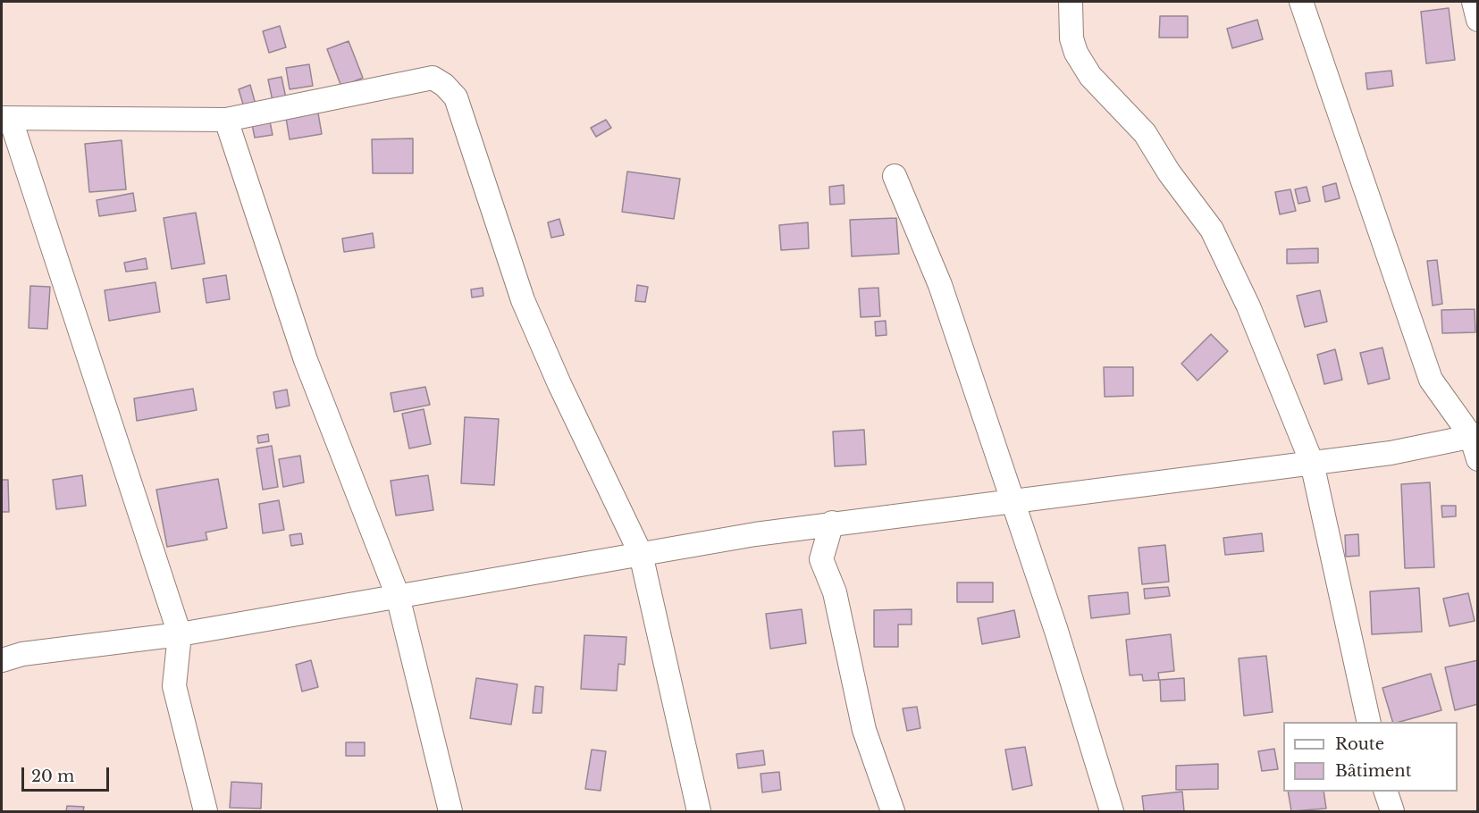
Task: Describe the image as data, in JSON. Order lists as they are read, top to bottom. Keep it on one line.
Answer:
{"legend":["Route","Bâtiment"],"scale_bar":"20 m"}
